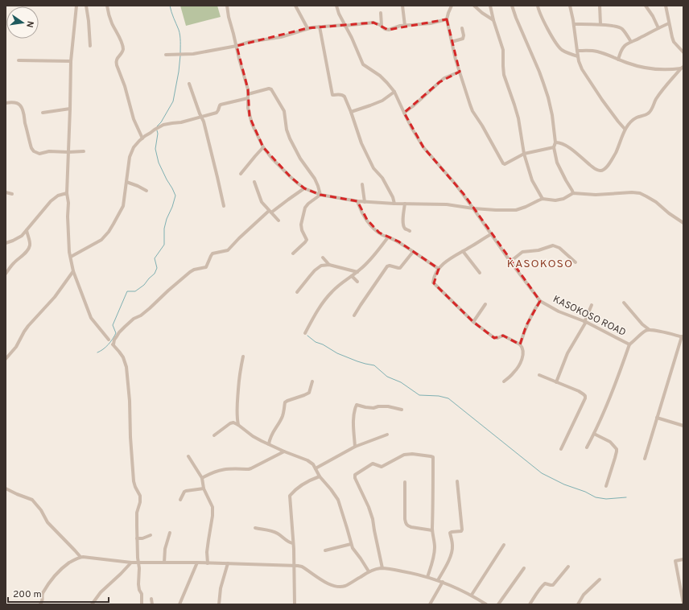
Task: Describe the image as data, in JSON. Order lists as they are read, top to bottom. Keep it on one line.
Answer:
{"streets":{"street":["KASOKOSO ROAD"]},"districts":["KASOKOSO"],"scale_bar":"200 m","north":"right"}
